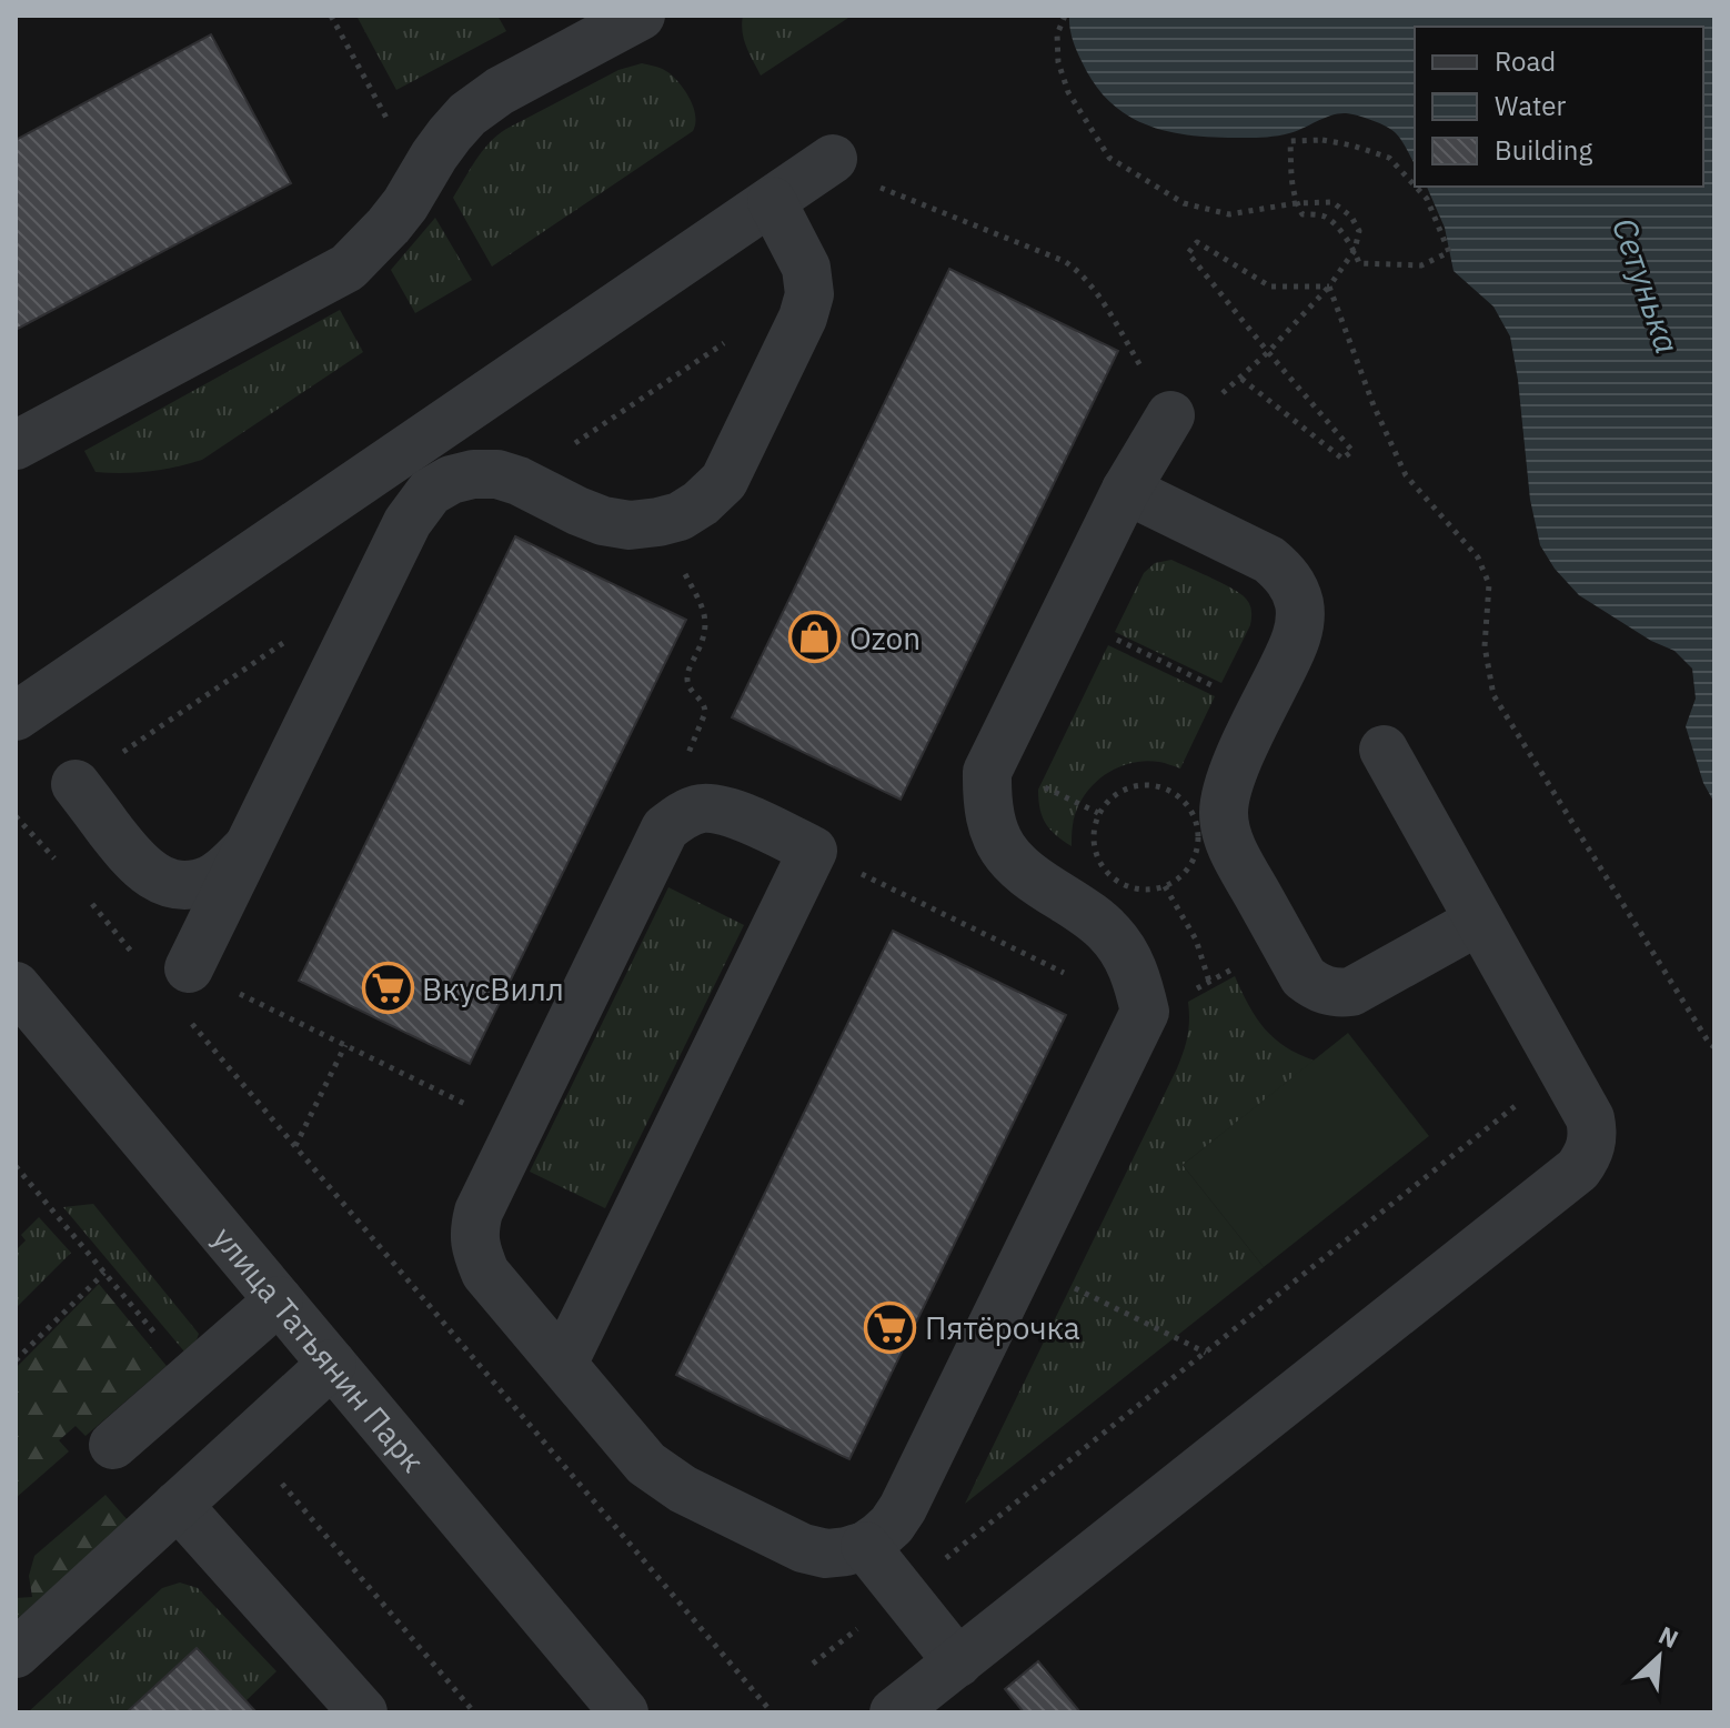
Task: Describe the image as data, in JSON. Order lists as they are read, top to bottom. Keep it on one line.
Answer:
{"streets":{"street":["улица Татьянин Парк"]},"water":["Сетунька"],"places":{"shop":["Ozon"],"supermarket":["ВкусВилл","Пятёрочка"]},"legend":["Road","Water","Building"],"north":"top right"}
